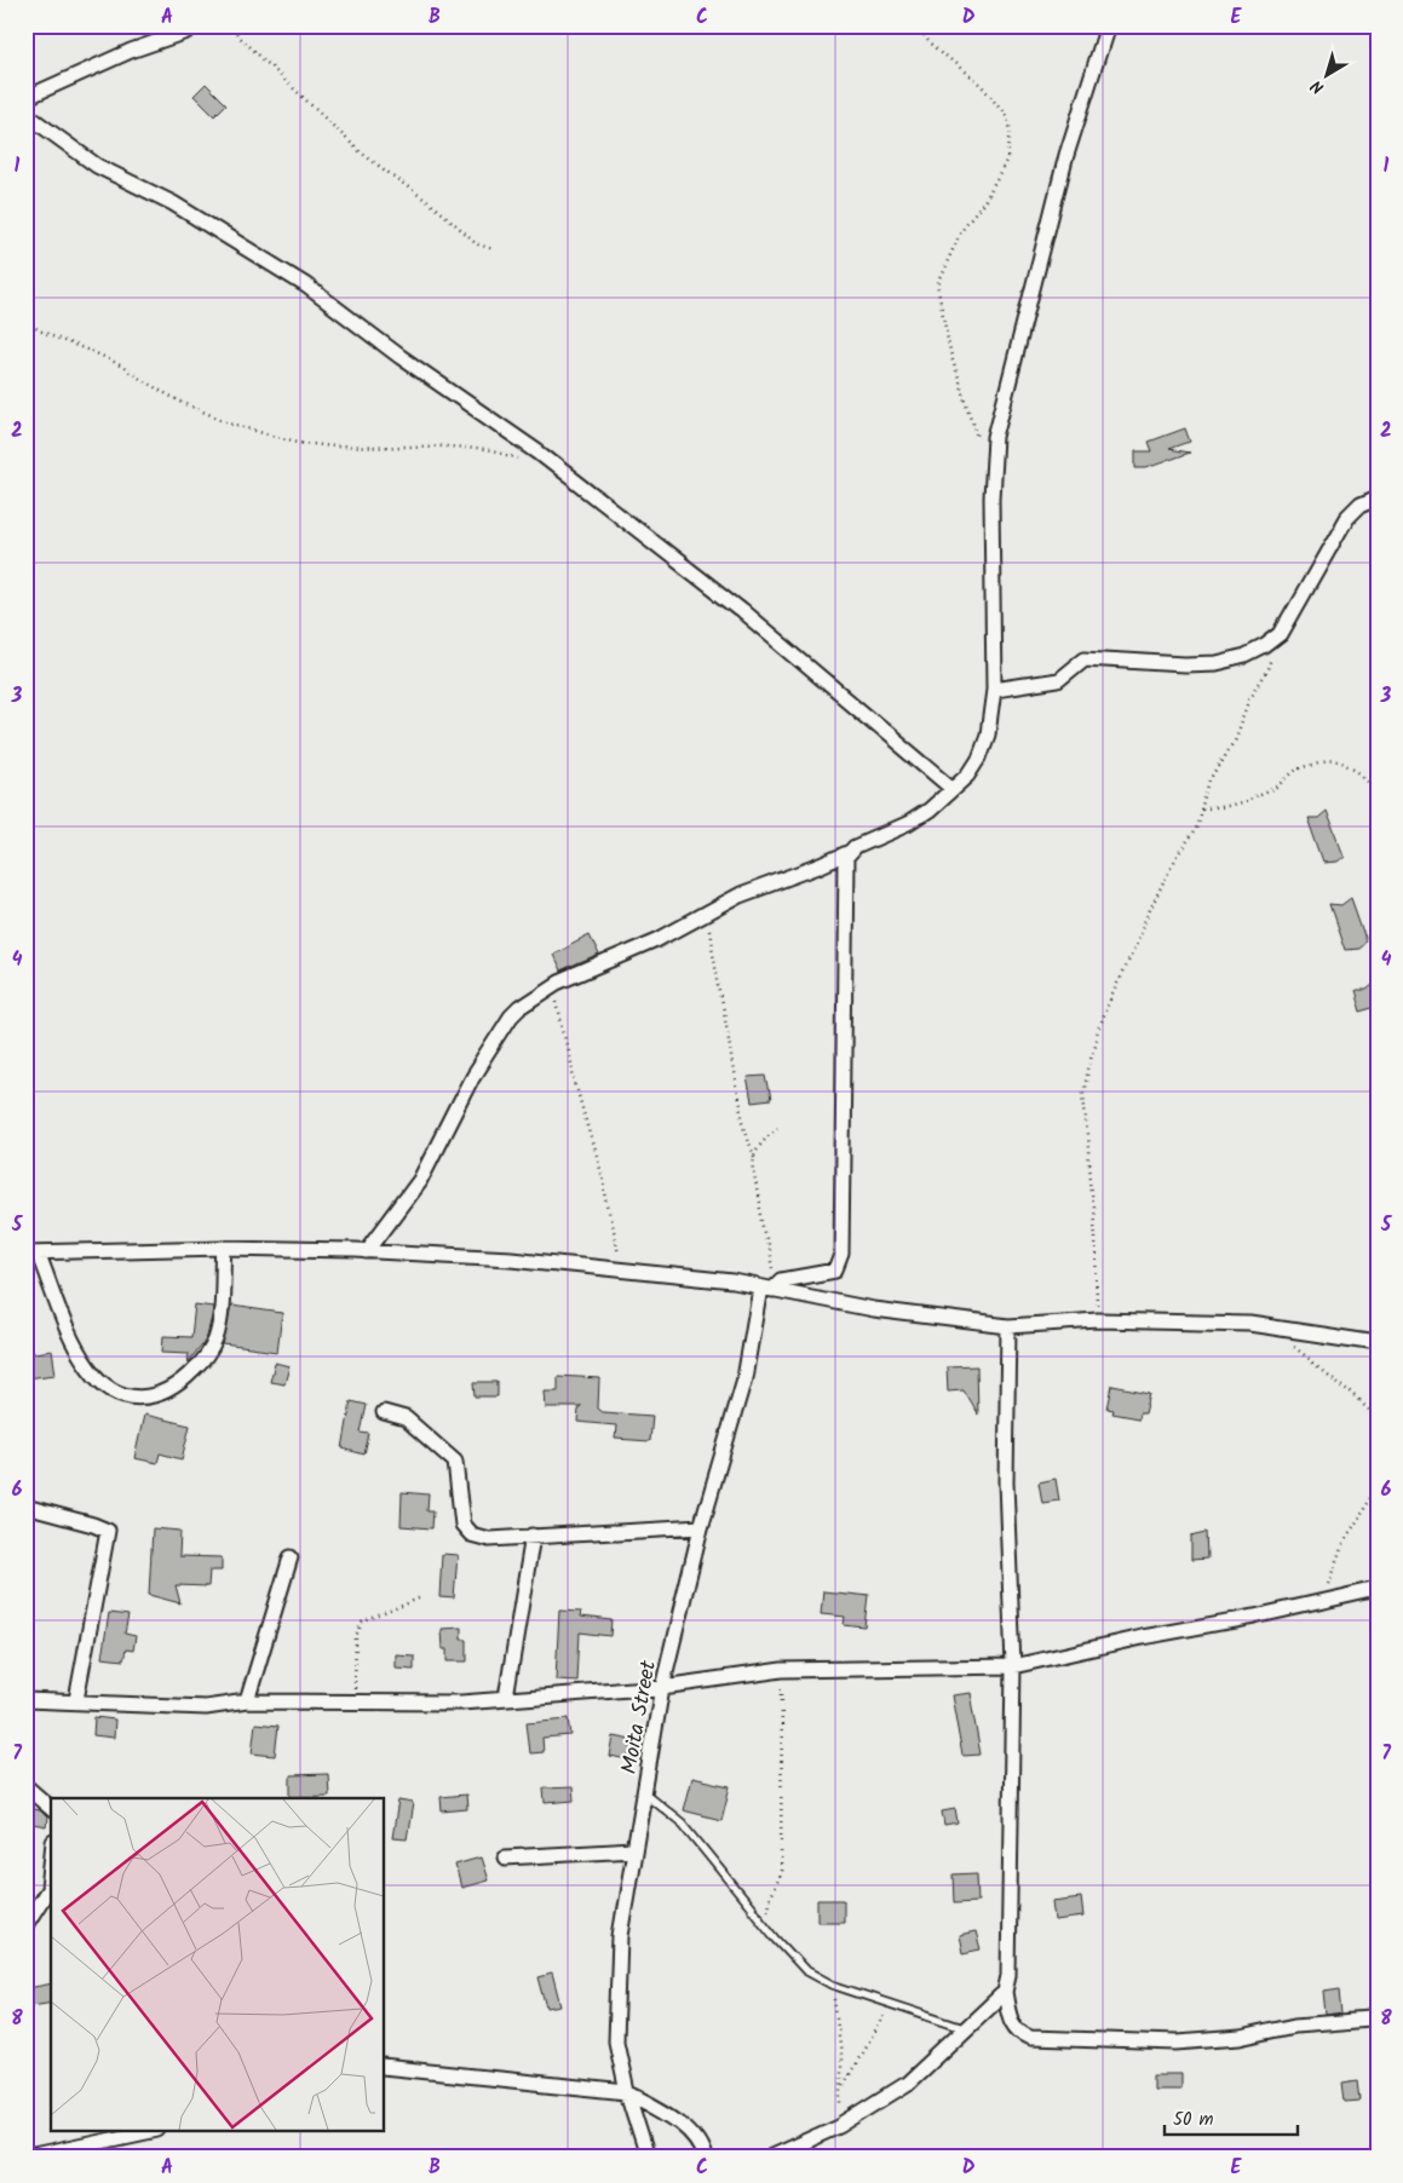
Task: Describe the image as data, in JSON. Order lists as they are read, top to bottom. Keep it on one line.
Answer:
{"streets":{"street":["Moita Street"]},"scale_bar":"50 m","north":"bottom left","grid":{"columns":["A","B","C","D","E"],"rows":["1","2","3","4","5","6","7","8"]}}
